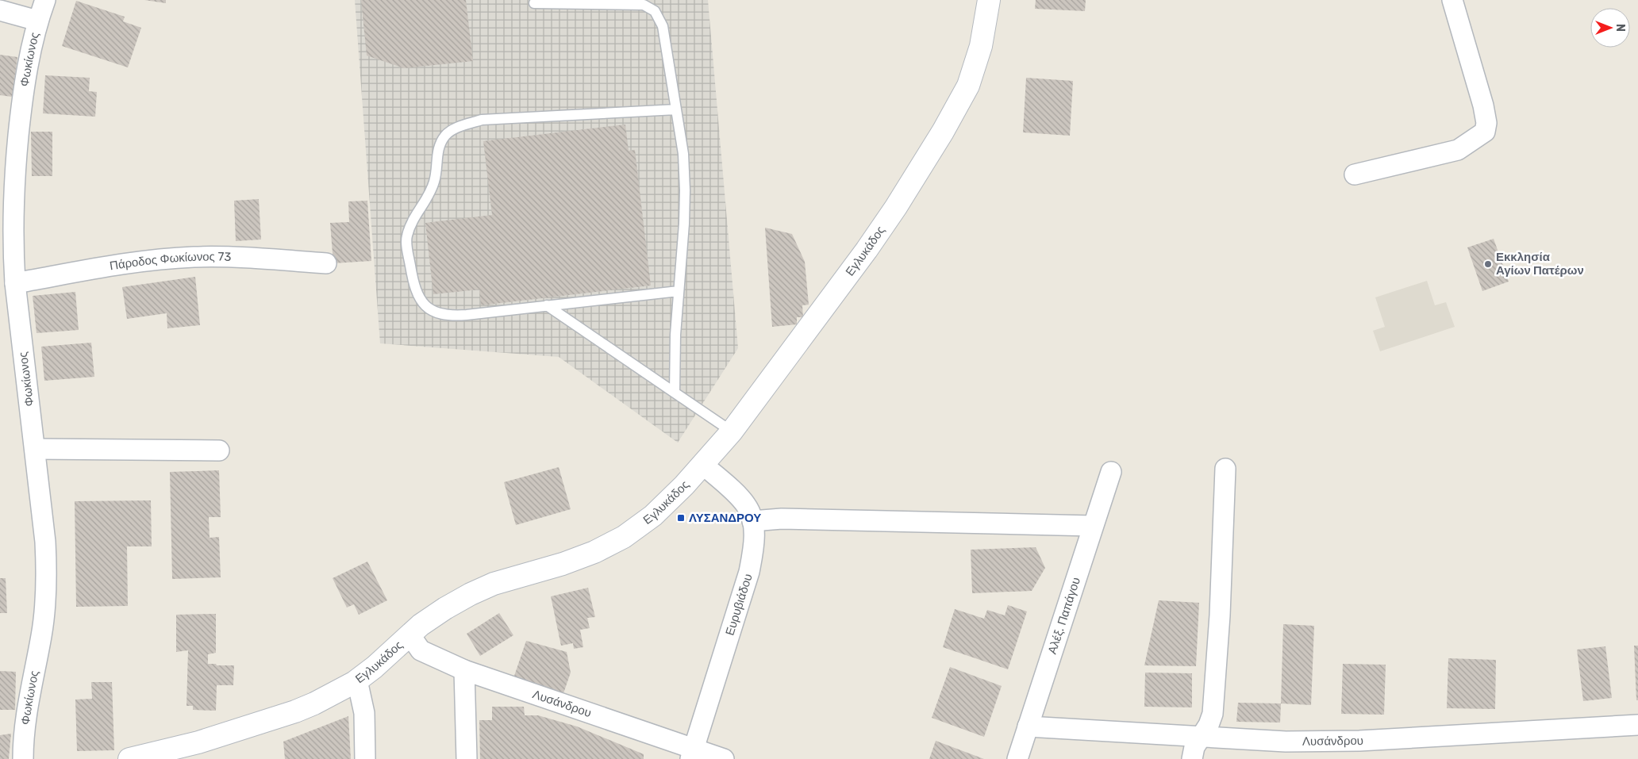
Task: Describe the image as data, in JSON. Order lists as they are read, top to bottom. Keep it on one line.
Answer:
{"streets":{"main road":["Εγλυκάδος"],"street":["Φωκίωνος","Πάροδος Φωκίωνος 73","Ευρυβιάδου","Αλέξ. Παπάγου","Λυσάνδρου"]},"crossings":[["Φωκίωνος","Πάροδος Φωκίωνος 73"],["Εγλυκάδος","Ευρυβιάδου"],["Εγλυκάδος","Λυσάνδρου"],["Ευρυβιάδου","Λυσάνδρου"],["Αλέξ. Παπάγου","Λυσάνδρου"]],"places":{"other":["Εκκλησία Αγίων Πατέρων"],"transit":["ΛΥΣΑΝΔΡΟΥ"]},"north":"right"}
